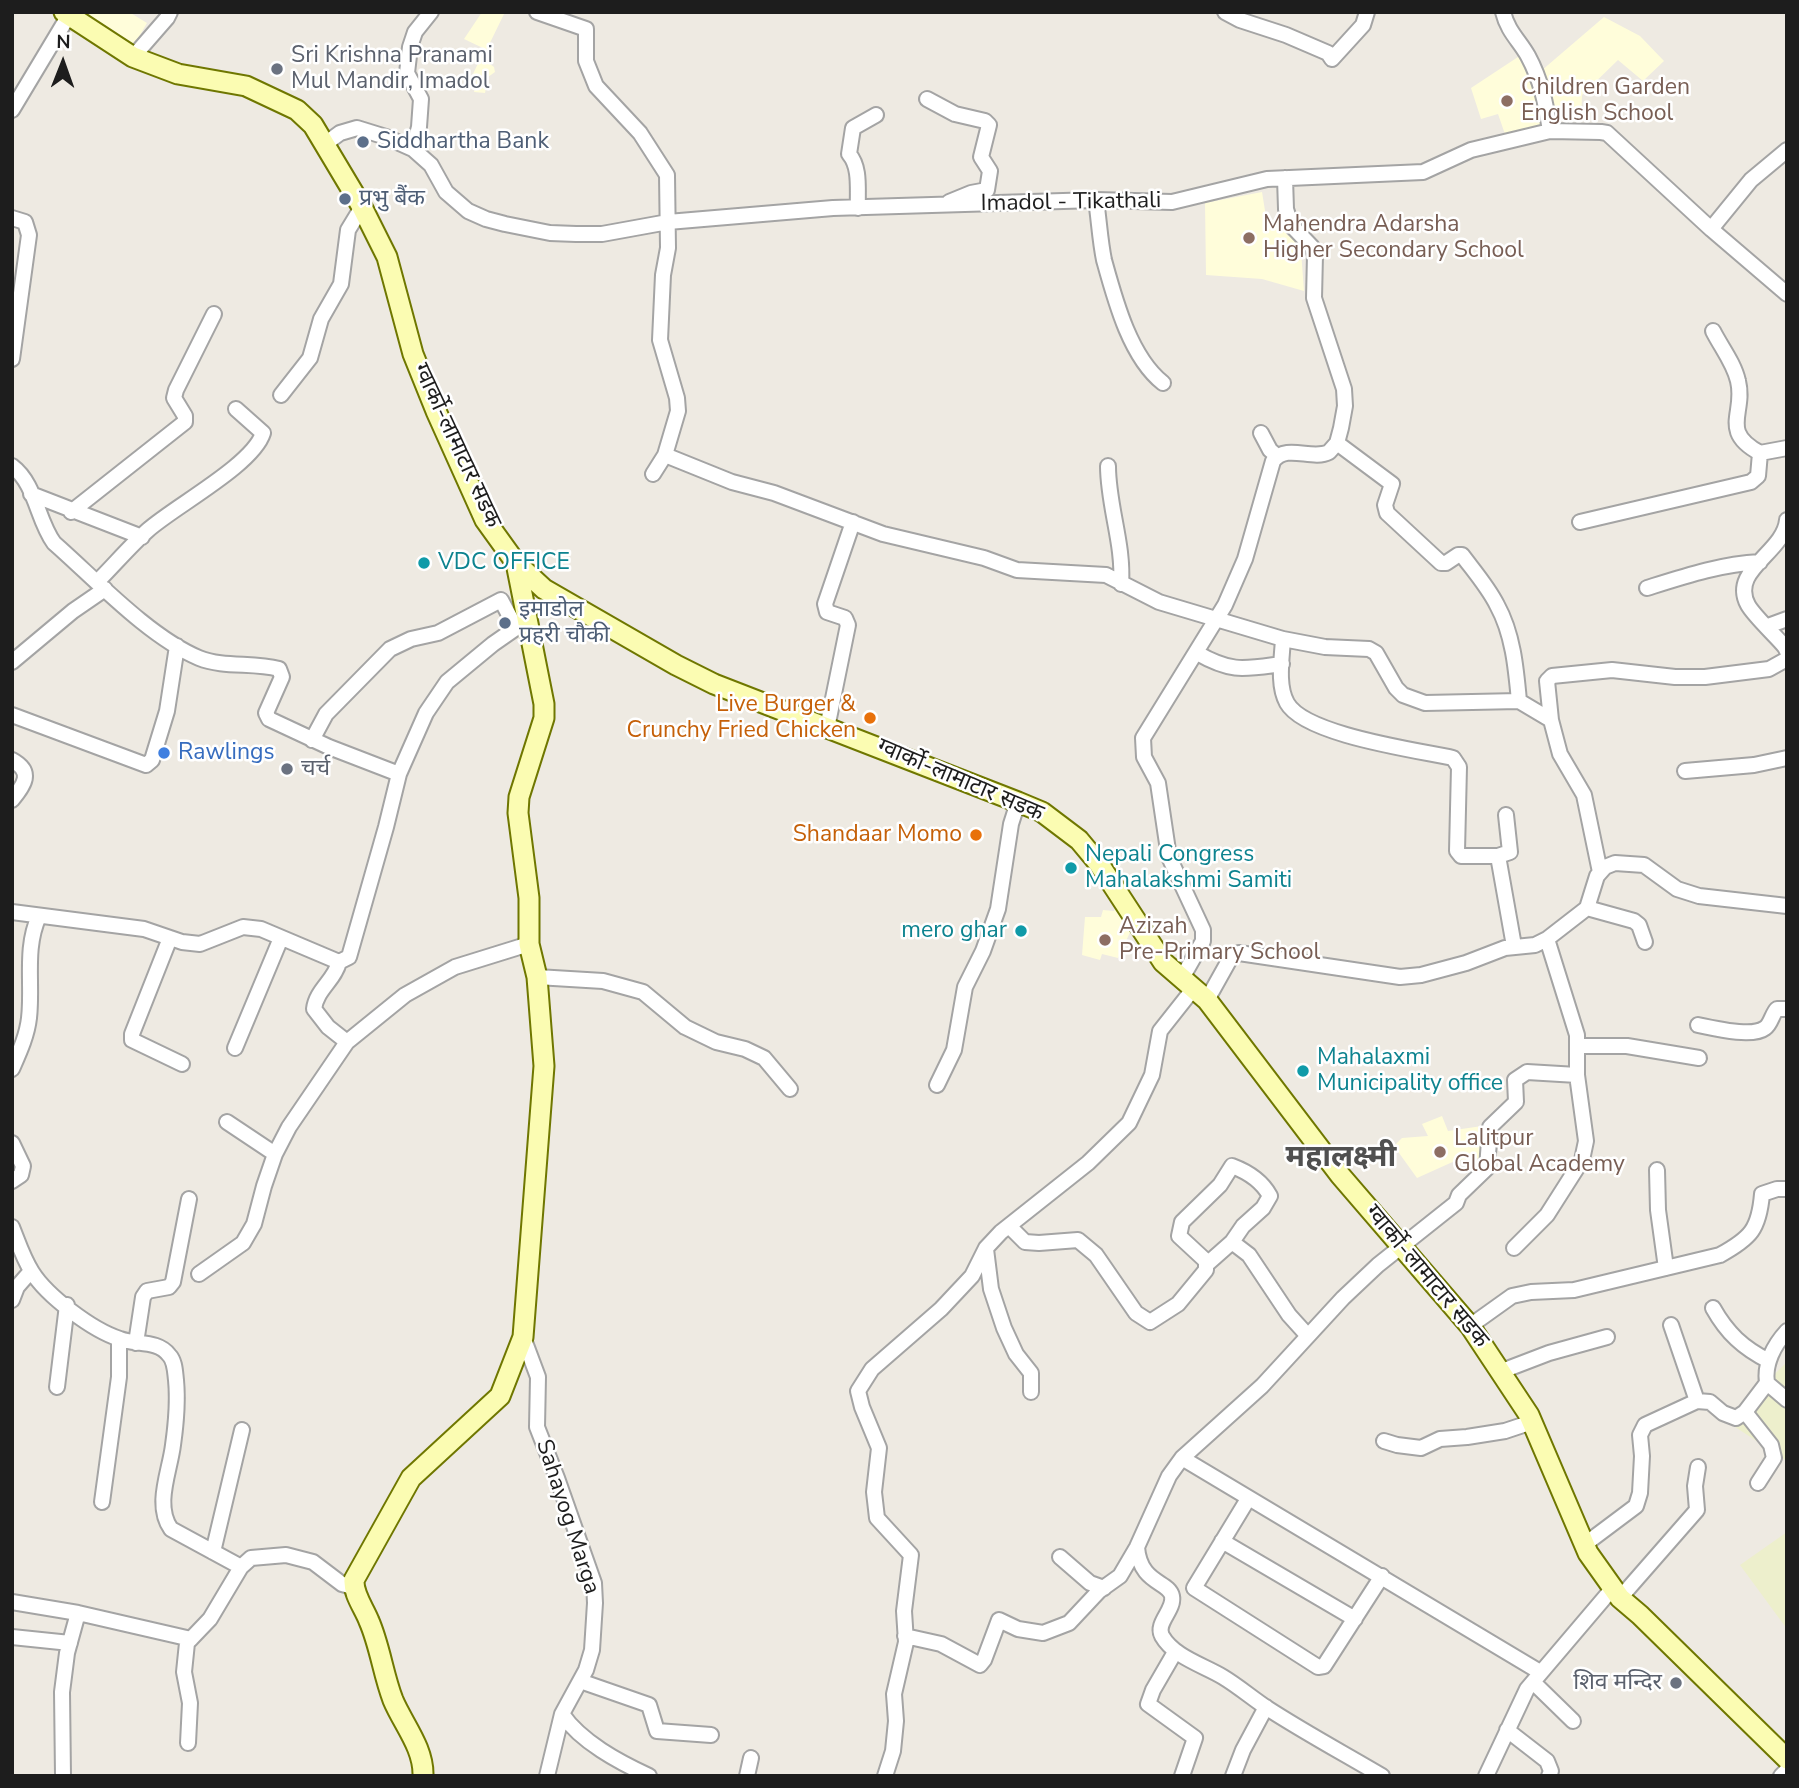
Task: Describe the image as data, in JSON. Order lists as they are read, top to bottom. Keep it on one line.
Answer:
{"streets":{"main road":["ग्वार्को-लामाटार सडक"],"street":["Imadol - Tikathali","Sahayog Marga"]},"crossings":[["Imadol - Tikathali","ग्वार्को-लामाटार सडक"]],"districts":["महालक्ष्मी"],"places":["Sri Krishna Pranami Mul Mandir, Imadol","Children Garden English School","Siddhartha Bank","प्रभु बैंक","Mahendra Adarsha Higher Secondary School","VDC OFFICE","इमाडोल प्रहरी चौकी","Live Burger & Crunchy Fried Chicken","Rawlings","चर्च","Shandaar Momo","Nepali Congress Mahalakshmi Samiti","mero ghar","Azizah Pre-Primary School","Mahalaxmi Municipality office","Lalitpur Global Academy","शिव मन्दिर"],"north":"top"}
